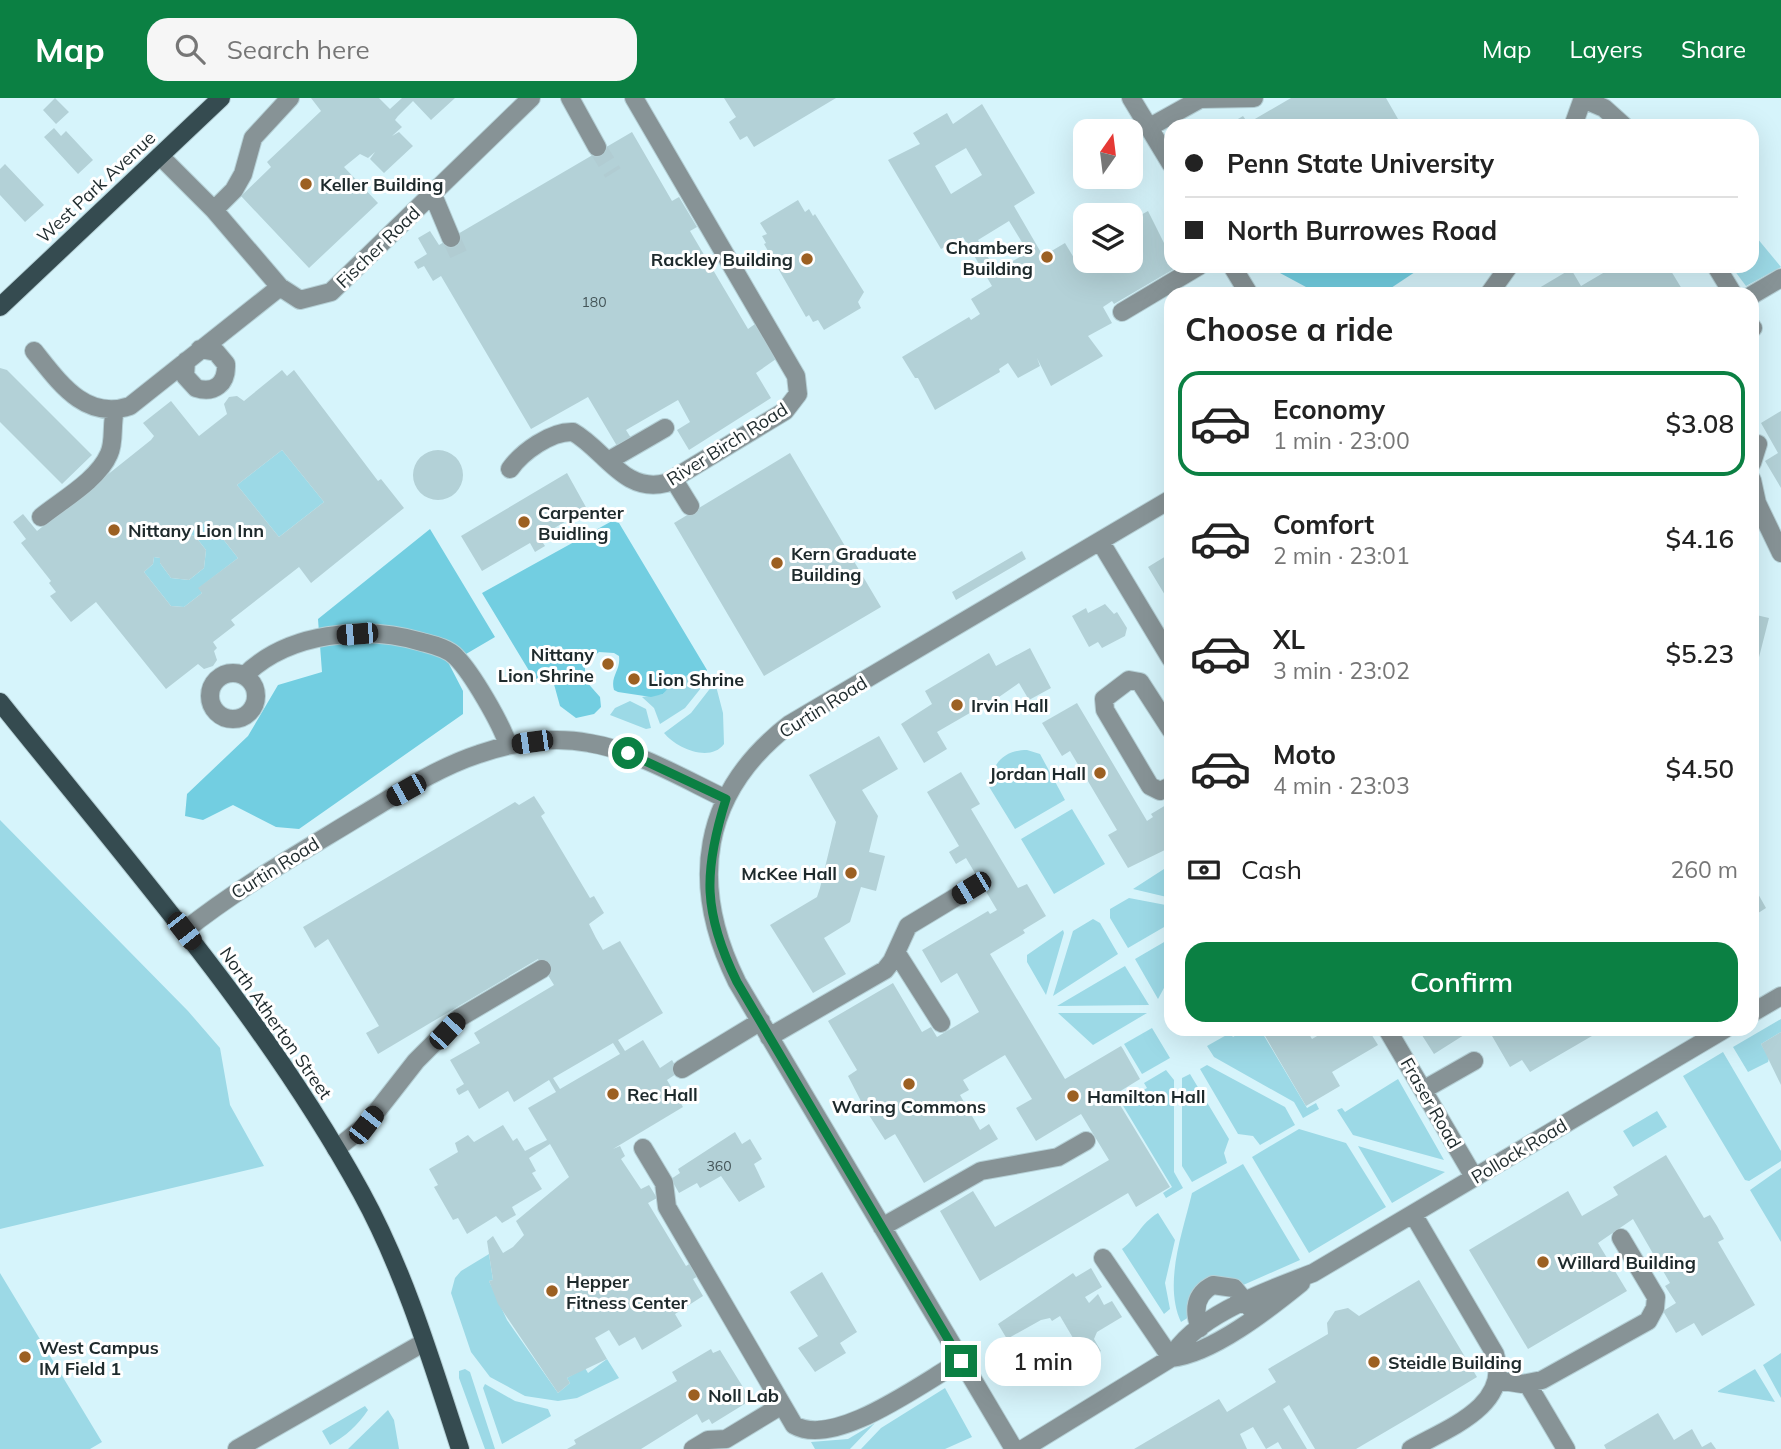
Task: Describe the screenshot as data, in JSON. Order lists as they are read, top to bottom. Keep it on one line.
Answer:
{"streets":{"main road":["West Park Avenue","North Atherton Street"],"street":["Fischer Road","River Birch Road","Curtin Road","Fraser Road","Pollock Road"]},"crossings":[["West Park Avenue","Fischer Road"],["Curtin Road","North Atherton Street"],["Fraser Road","Pollock Road"]],"places":["Keller Building","Chambers Building","Rackley Building","Carpenter Buidling","Nittany Lion Inn","Kern Graduate Building","Nittany Lion Shrine","Lion Shrine","Irvin Hall","Jordan Hall","McKee Hall","Waring Commons","Rec Hall","Hamilton Hall","Willard Building","Hepper Fitness Center","West Campus IM Field 1","Steidle Building","Noll Lab"],"house_numbers":["180","360"],"north":"top","page":{"header":"Map","search":"Search here","nav":["Map","Layers","Share"],"banner":["Penn State University","North Burrowes Road"],"heading":"Choose a ride","list":[{"name":"Economy","note":"1 min · 23:00","value":"$3.08"},{"name":"Comfort","note":"2 min · 23:01","value":"$4.16"},{"name":"XL","note":"3 min · 23:02","value":"$5.23"},{"name":"Moto","note":"4 min · 23:03","value":"$4.50"}],"pay":["Cash","260 m"],"buttons":"Confirm","bubble":"1 min"}}
